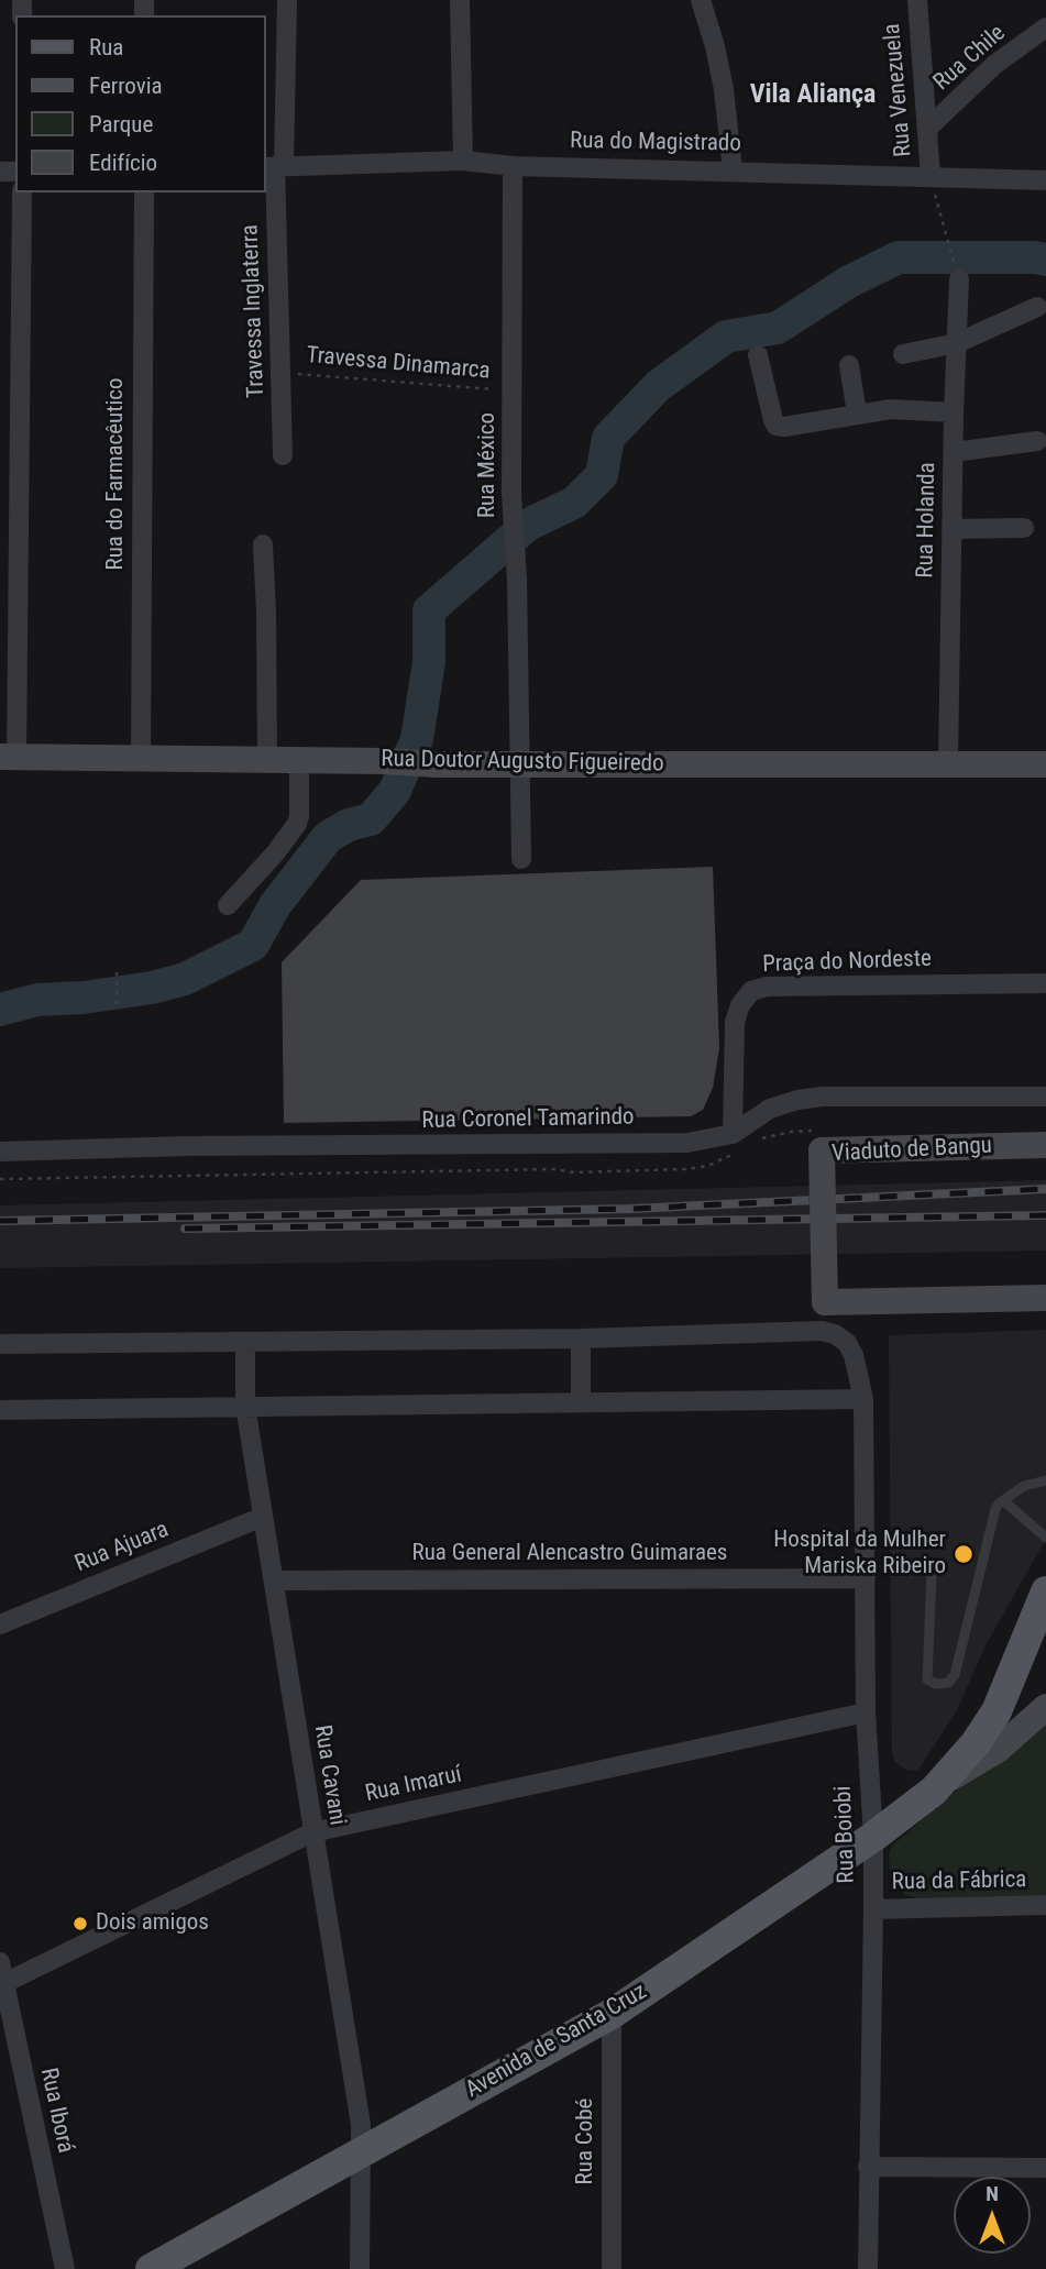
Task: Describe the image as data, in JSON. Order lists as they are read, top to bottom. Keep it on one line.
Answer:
{"streets":{"main road":["Avenida de Santa Cruz"],"street":["Rua Chile","Rua Venezuela","Rua do Magistrado","Travessa Inglaterra","Rua México","Rua do Farmacêutico","Rua Holanda","Rua Doutor Augusto Figueiredo","Praça do Nordeste","Rua Coronel Tamarindo","Viaduto de Bangu","Rua Ajuara","Rua General Alencastro Guimaraes","Rua Cavani","Rua Imaruí","Rua Boiobi","Rua da Fábrica","Rua Iborá","Rua Cobé"],"path":["Travessa Dinamarca"]},"crossings":[["Rua Chile","Rua Venezuela"],["Rua Venezuela","Rua do Magistrado"],["Rua do Magistrado","Travessa Inglaterra"],["Rua do Magistrado","Rua México"],["Travessa Inglaterra","Travessa Dinamarca"],["Travessa Dinamarca","Rua México"],["Rua México","Rua Doutor Augusto Figueiredo"],["Rua do Farmacêutico","Rua Doutor Augusto Figueiredo"],["Rua Holanda","Rua Doutor Augusto Figueiredo"],["Praça do Nordeste","Rua Coronel Tamarindo"],["Rua Ajuara","Rua Cavani"],["Rua General Alencastro Guimaraes","Rua Cavani"],["Rua General Alencastro Guimaraes","Rua Boiobi"],["Rua Cavani","Rua Imaruí"],["Rua Cavani","Rua Boiobi"],["Rua Cavani","Avenida de Santa Cruz"],["Rua Imaruí","Rua Boiobi"],["Rua Imaruí","Rua Iborá"],["Rua Boiobi","Rua da Fábrica"],["Rua Boiobi","Avenida de Santa Cruz"],["Avenida de Santa Cruz","Rua Cobé"]],"districts":["Vila Aliança"],"places":["Hospital da Mulher Mariska Ribeiro","Dois amigos"],"legend":["Rua","Ferrovia","Parque","Edifício"],"north":"top"}
